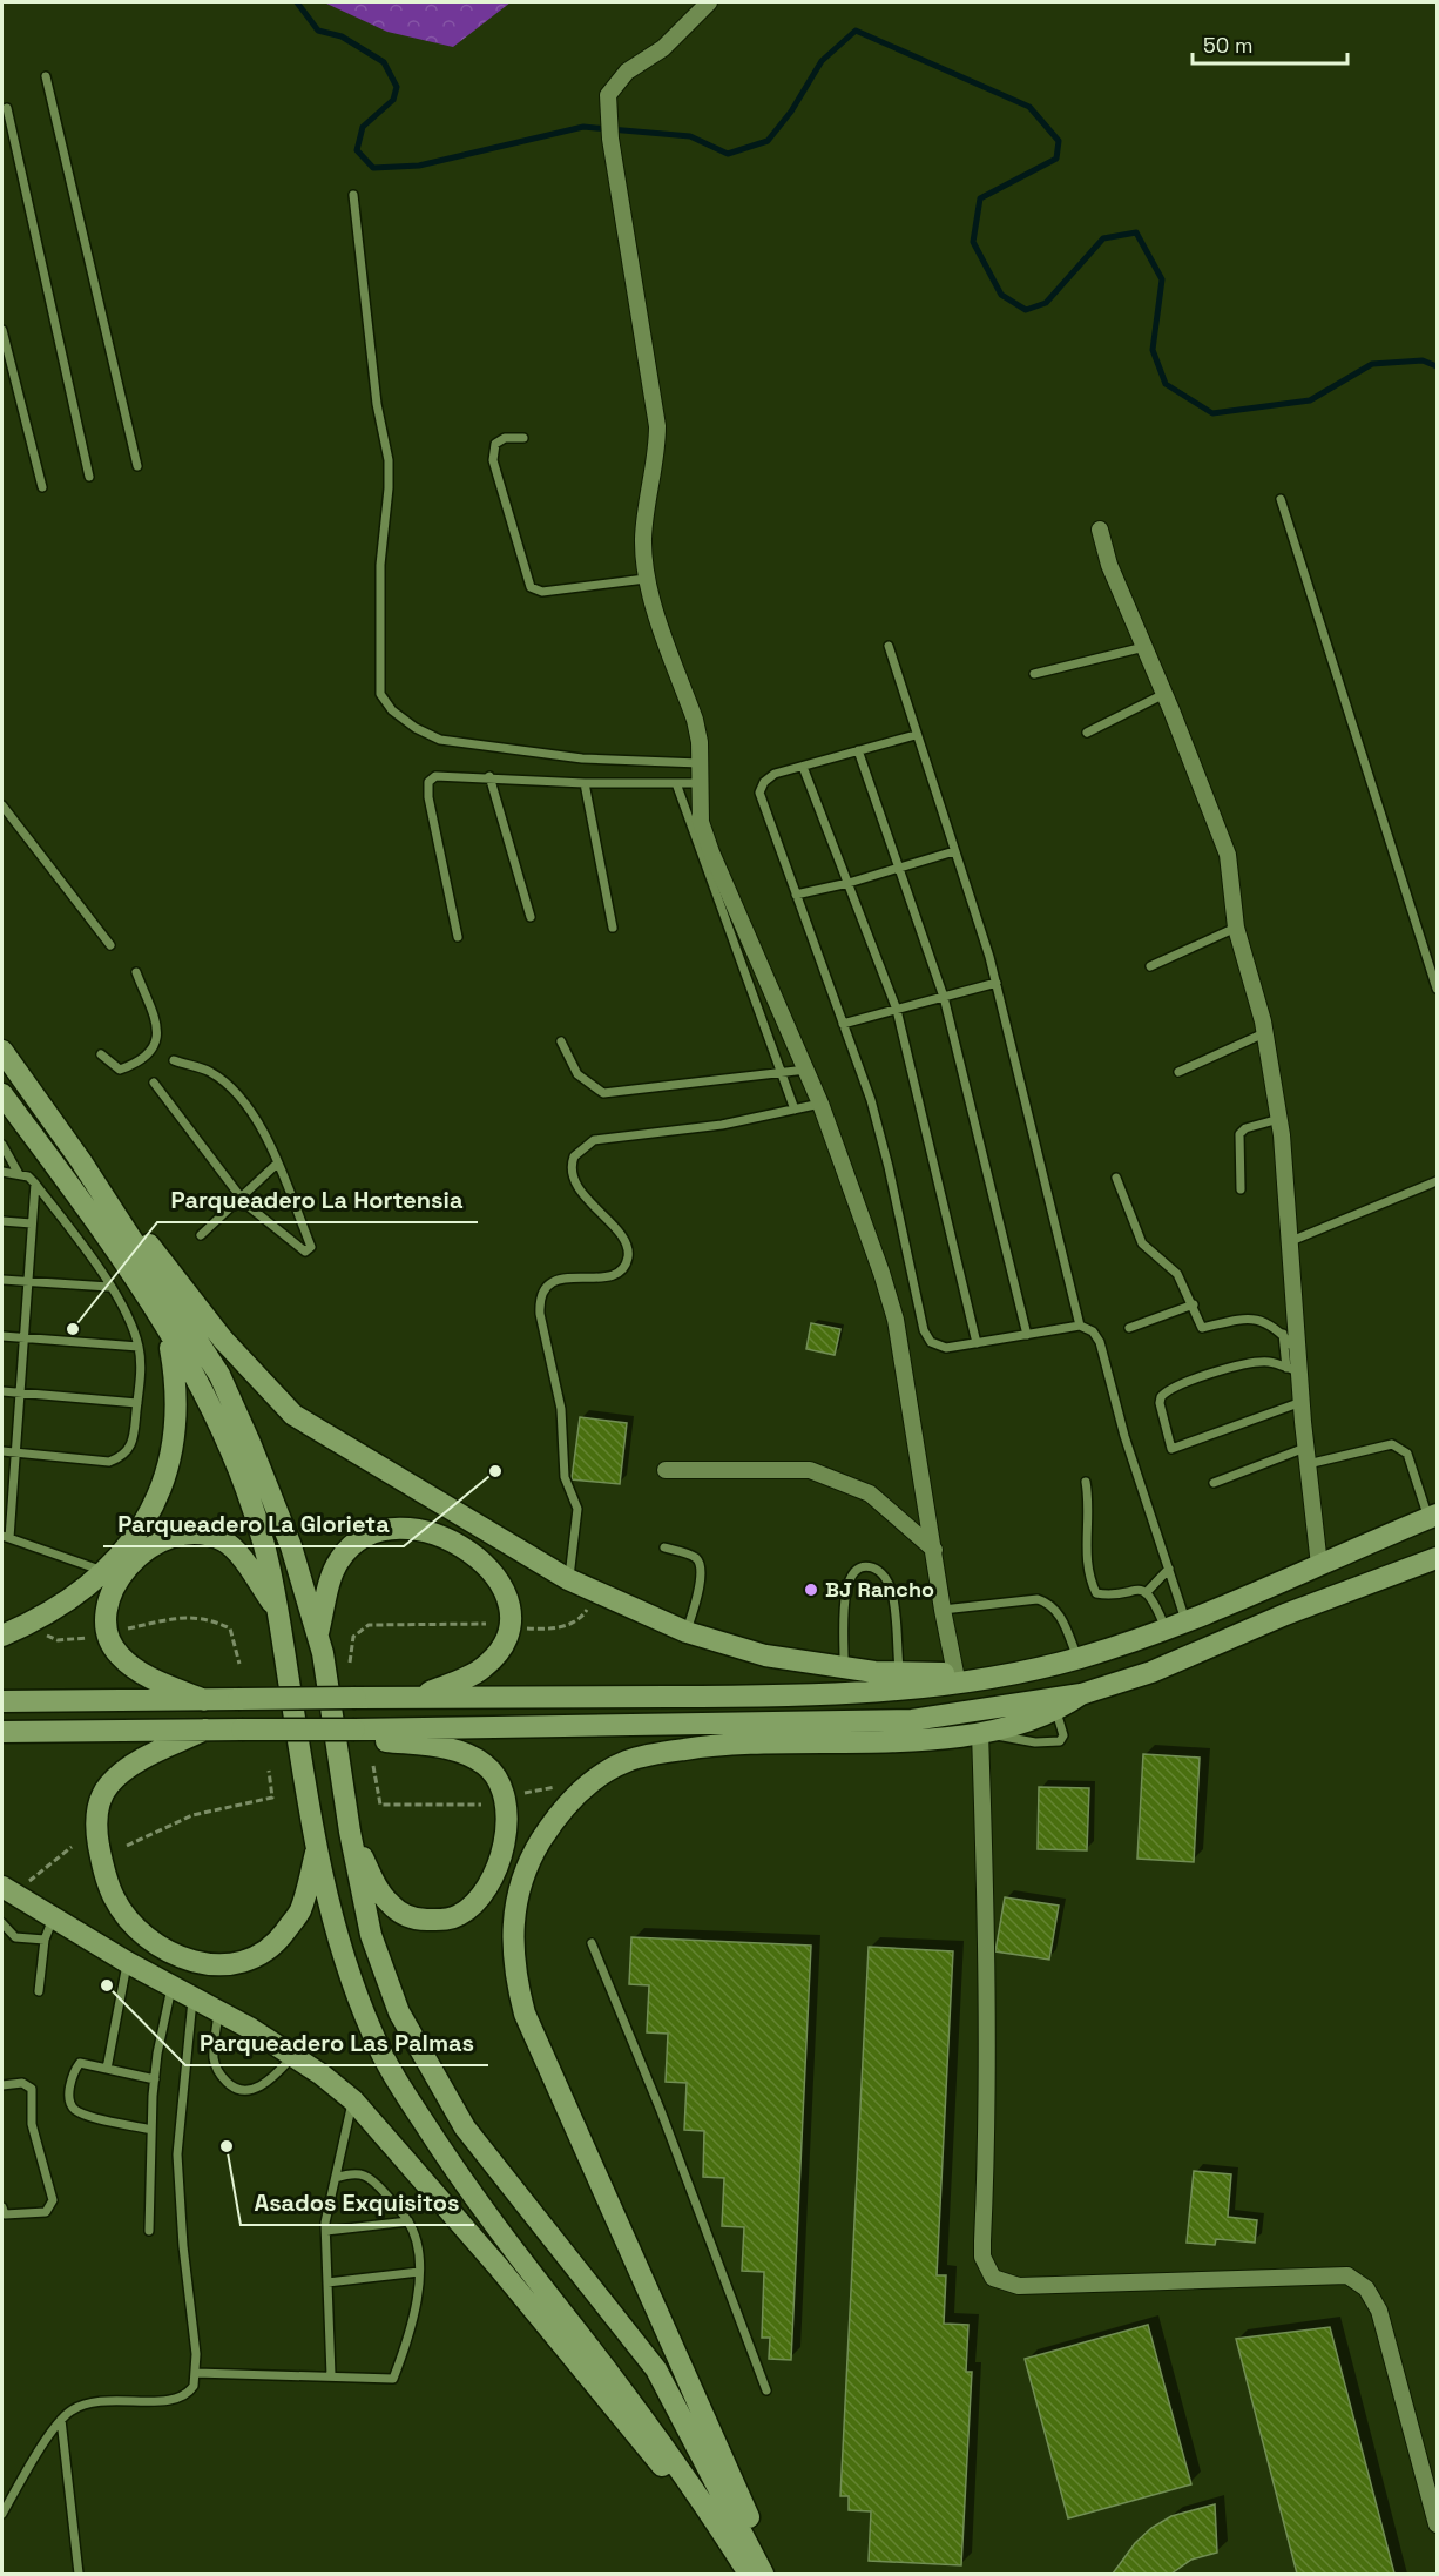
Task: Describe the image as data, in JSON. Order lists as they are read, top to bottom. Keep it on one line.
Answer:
{"places":["Parqueadero La Hortensia","Parqueadero La Glorieta","BJ Rancho","Parqueadero Las Palmas","Asados Exquisitos"],"scale_bar":"50 m"}
